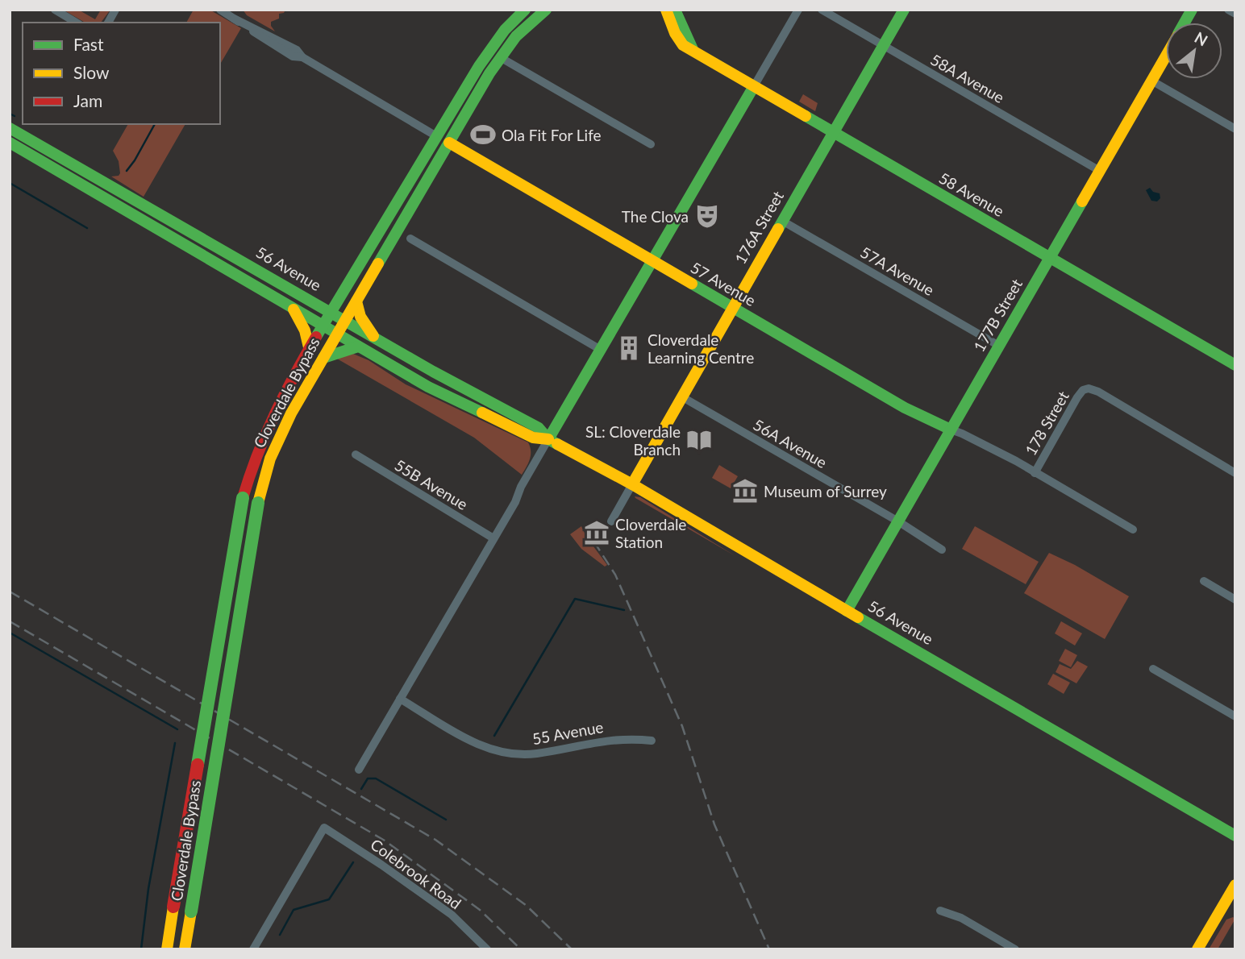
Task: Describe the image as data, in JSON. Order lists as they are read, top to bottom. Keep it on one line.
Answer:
{"streets":{"main road":["58 Avenue","176A Street","56 Avenue","57 Avenue","177B Street","Cloverdale Bypass"],"street":["58A Avenue","57A Avenue","178 Street","56A Avenue","55B Avenue","55 Avenue","Colebrook Road"]},"crossings":[["58A Avenue","176A Street"],["58A Avenue","177B Street"],["58 Avenue","176A Street"],["58 Avenue","177B Street"],["176A Street","56 Avenue"],["176A Street","57A Avenue"],["176A Street","57 Avenue"],["176A Street","56A Avenue"],["56 Avenue","177B Street"],["56 Avenue","Cloverdale Bypass"],["57A Avenue","177B Street"],["57 Avenue","177B Street"],["57 Avenue","Cloverdale Bypass"],["57 Avenue","178 Street"],["177B Street","56A Avenue"]],"places":{"sports":["Ola Fit For Life"],"theatre":["The Clova"],"building":["Cloverdale Learning Centre"],"library":["SL: Cloverdale Branch"],"museum":["Museum of Surrey","Cloverdale Station"]},"legend":["Fast","Slow","Jam"],"north":"top right"}
